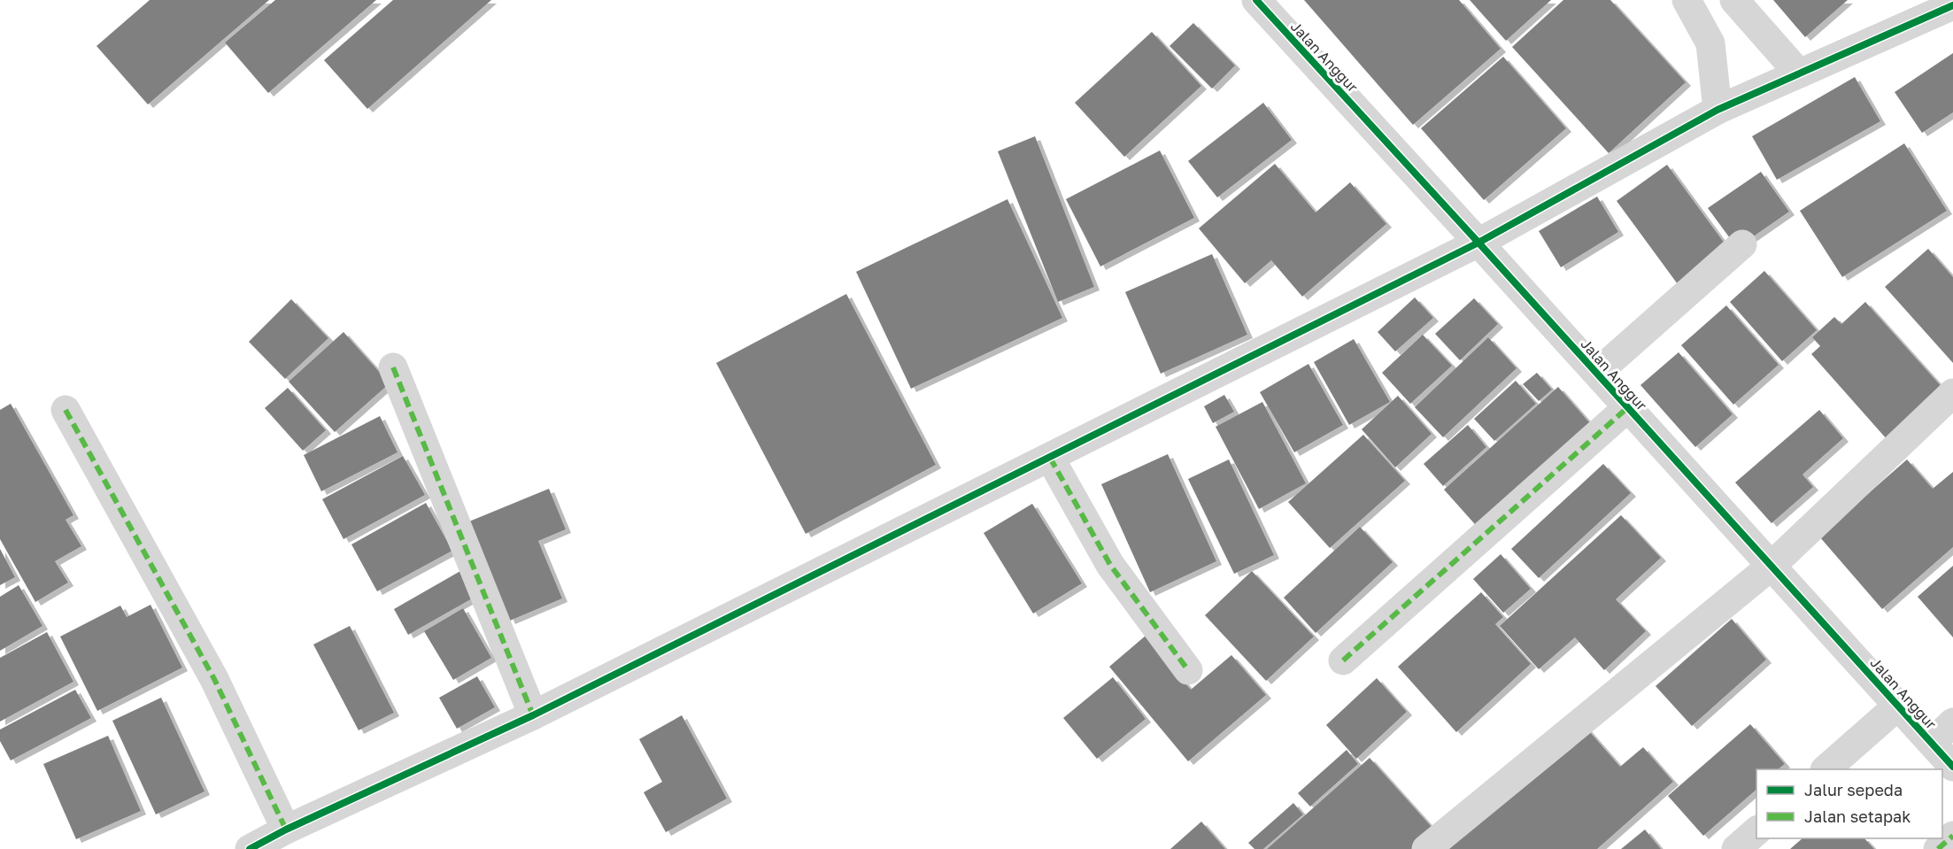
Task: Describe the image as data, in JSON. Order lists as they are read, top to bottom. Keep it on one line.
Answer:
{"streets":{"street":["Jalan Anggur"]},"legend":["Jalur sepeda","Jalan setapak"]}
